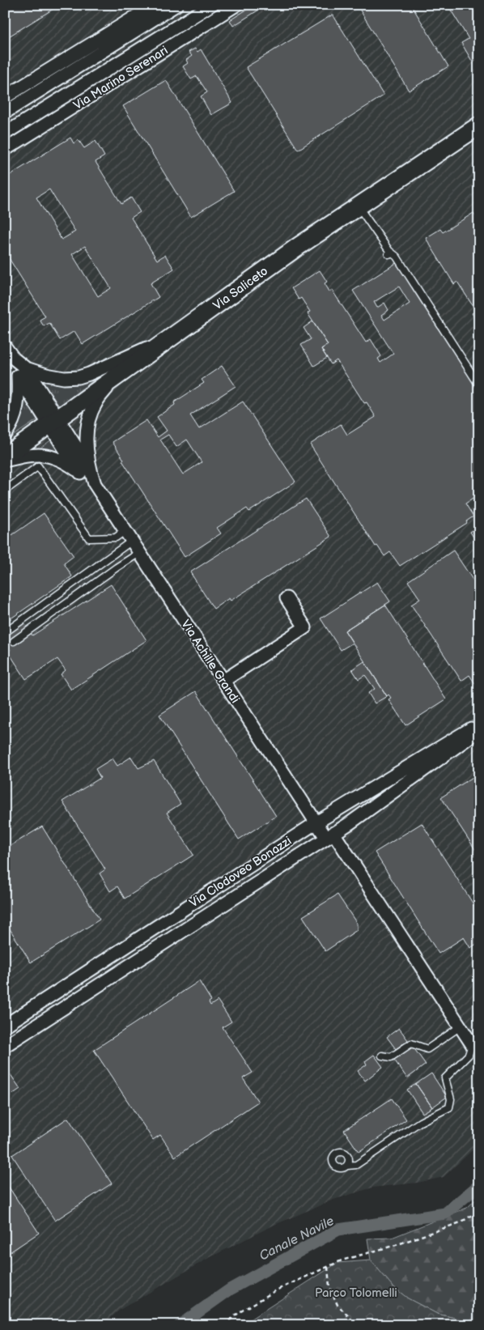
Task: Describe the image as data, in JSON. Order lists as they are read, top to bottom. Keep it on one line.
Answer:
{"streets":{"main road":["Via Saliceto"],"street":["Via Marino Serenari","Via Achille Grandi","Via Clodoveo Bonazzi"]},"crossings":[["Via Saliceto","Via Achille Grandi"],["Via Achille Grandi","Via Clodoveo Bonazzi"]],"water":["Canale Navile"],"parks":["Parco Tolomelli"]}
